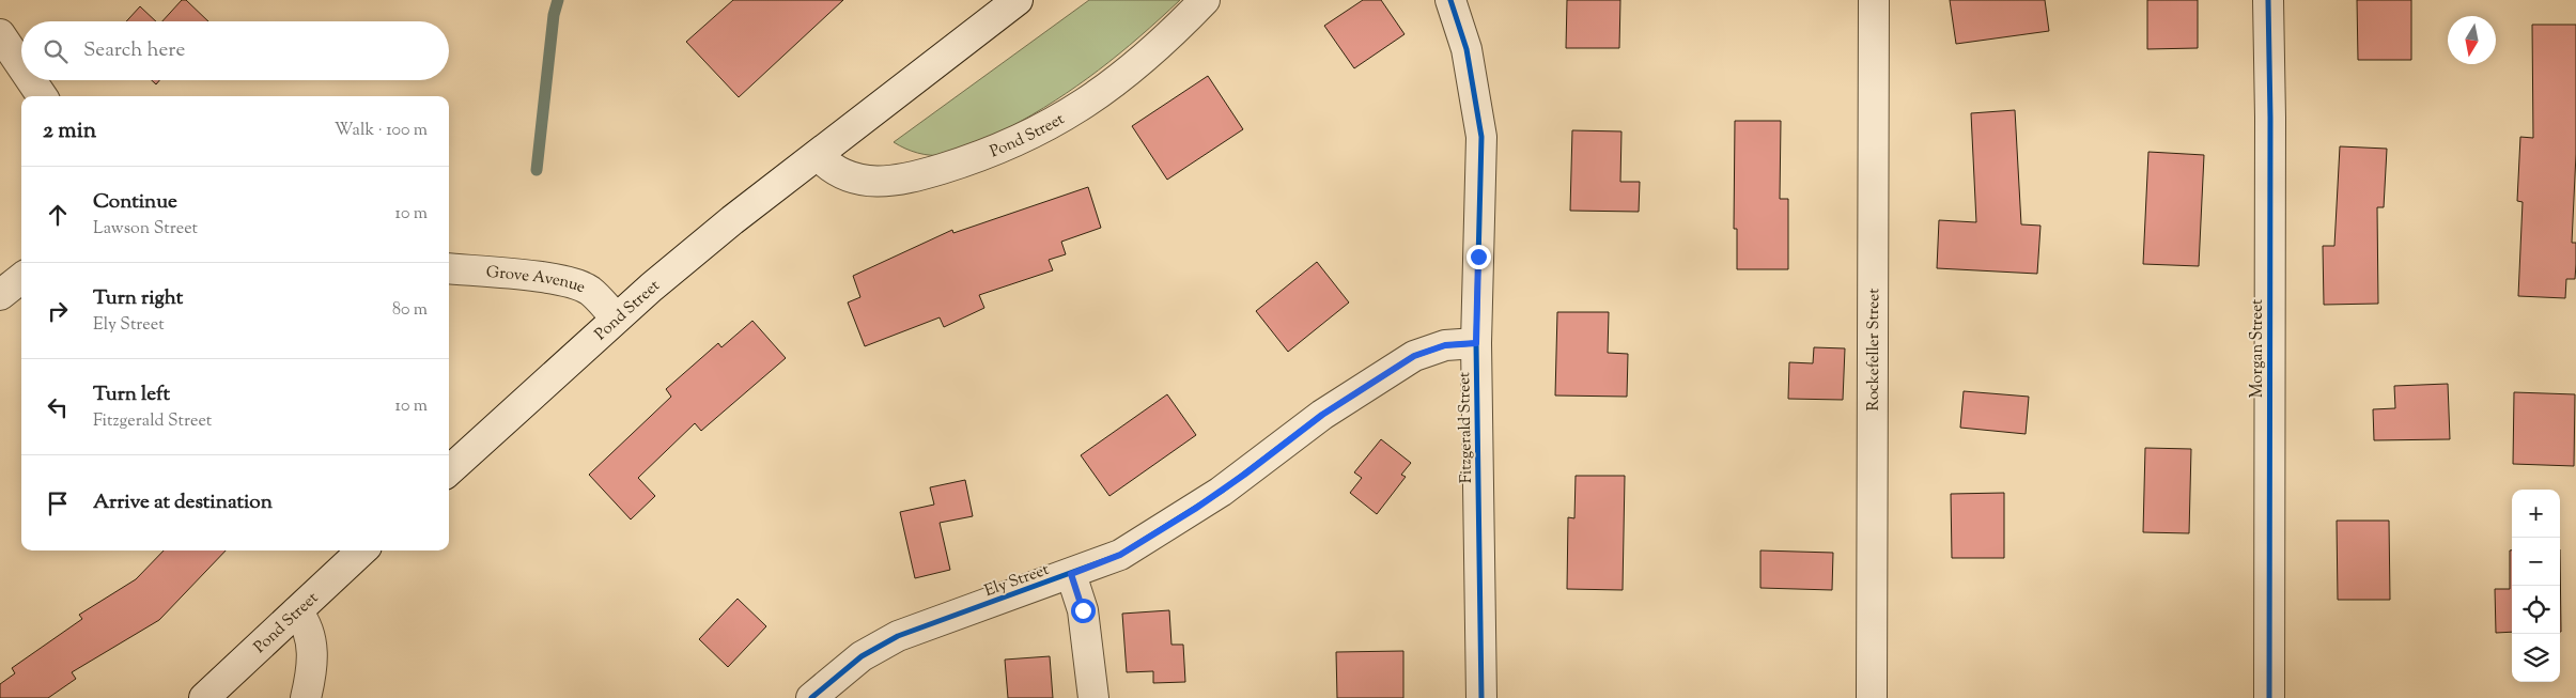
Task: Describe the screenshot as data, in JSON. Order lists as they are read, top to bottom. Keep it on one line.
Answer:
{"streets":{"street":["Pond Street","Grove Avenue","Rockefeller Street","Morgan Street","Fitzgerald Street","Ely Street"]},"crossings":[["Pond Street","Grove Avenue"],["Fitzgerald Street","Ely Street"]],"north":"bottom","page":{"search":"Search here","heading":["2 min","Walk · 100 m"],"list":[["Continue","Lawson Street","10 m"],["Turn right","Ely Street","80 m"],["Turn left","Fitzgerald Street","10 m"],"Arrive at destination"],"map_buttons":["+","−"]}}
